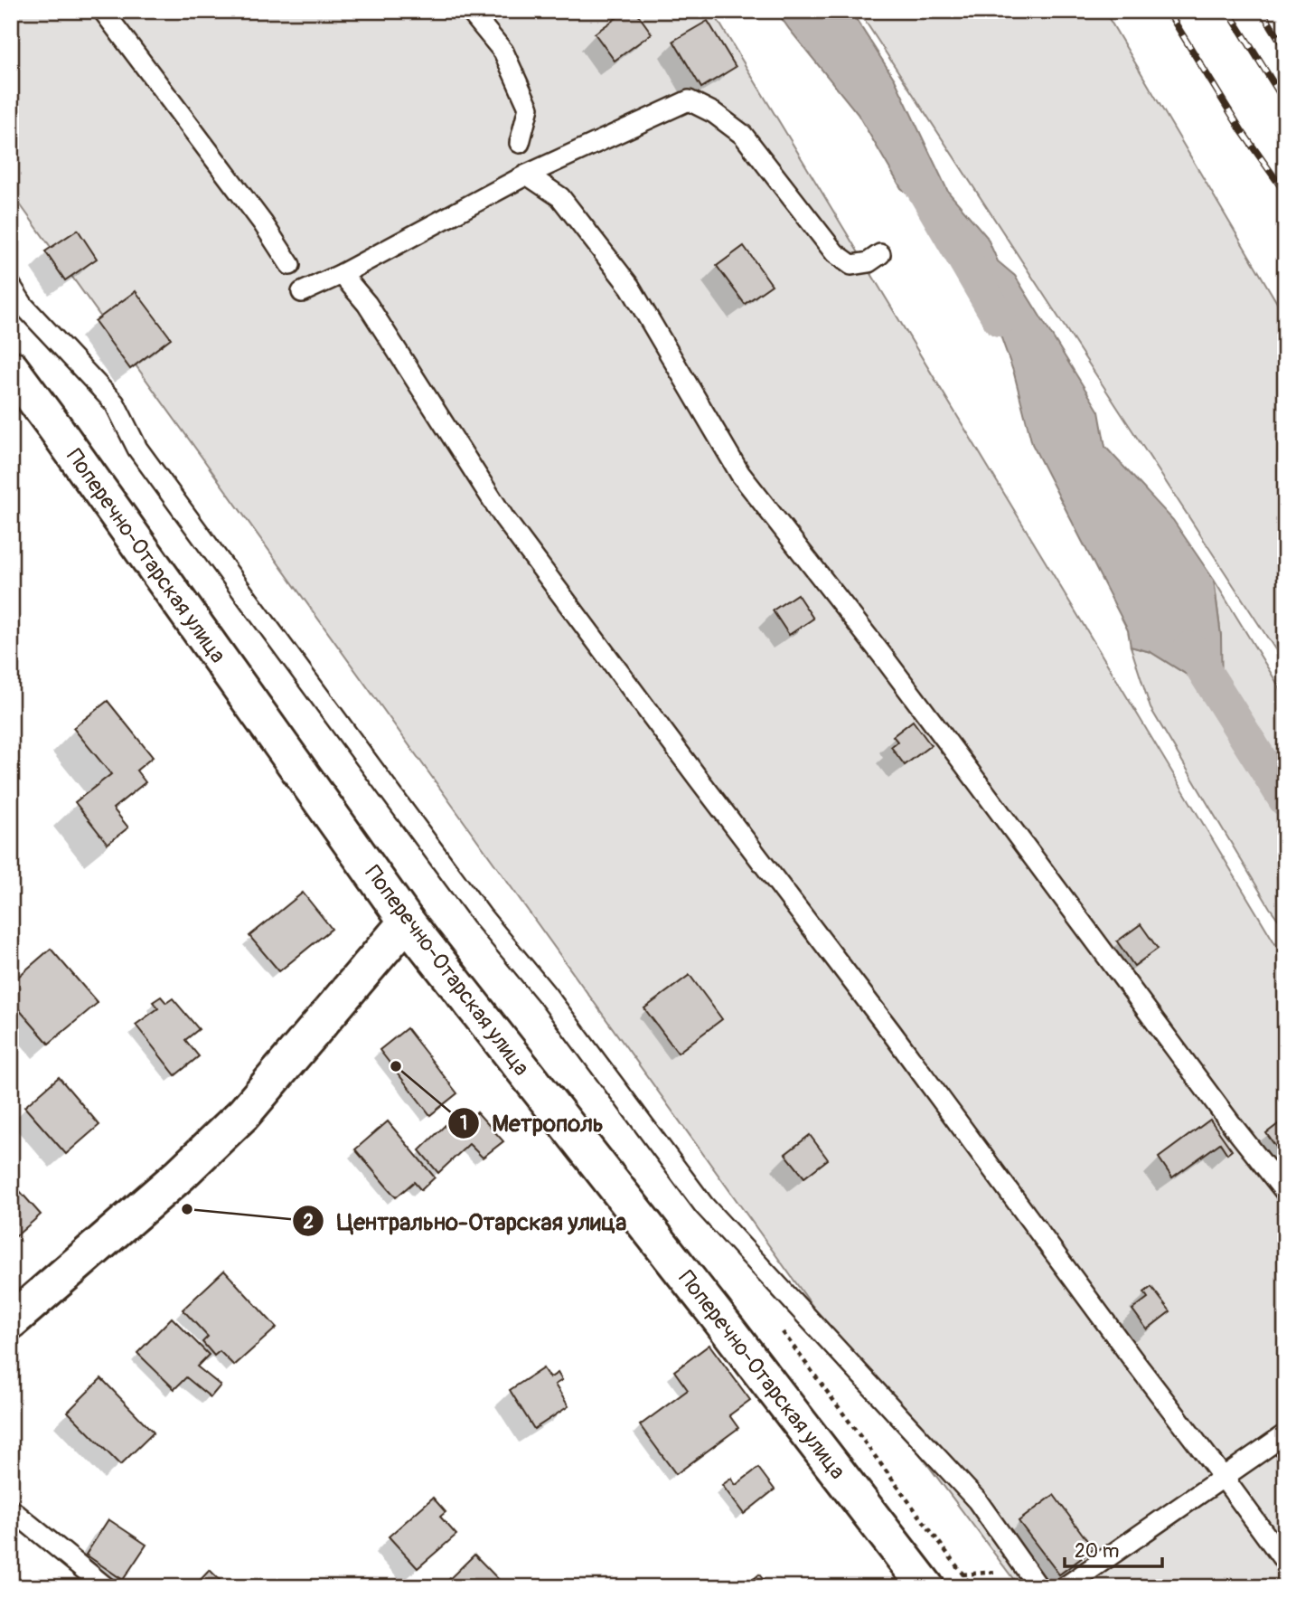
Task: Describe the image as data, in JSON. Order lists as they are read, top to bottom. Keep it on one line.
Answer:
{"streets":{"street":["Поперечно-Отарская улица"]},"places":["Метрополь","Центрально-Отарская улица"],"scale_bar":"20 m"}
